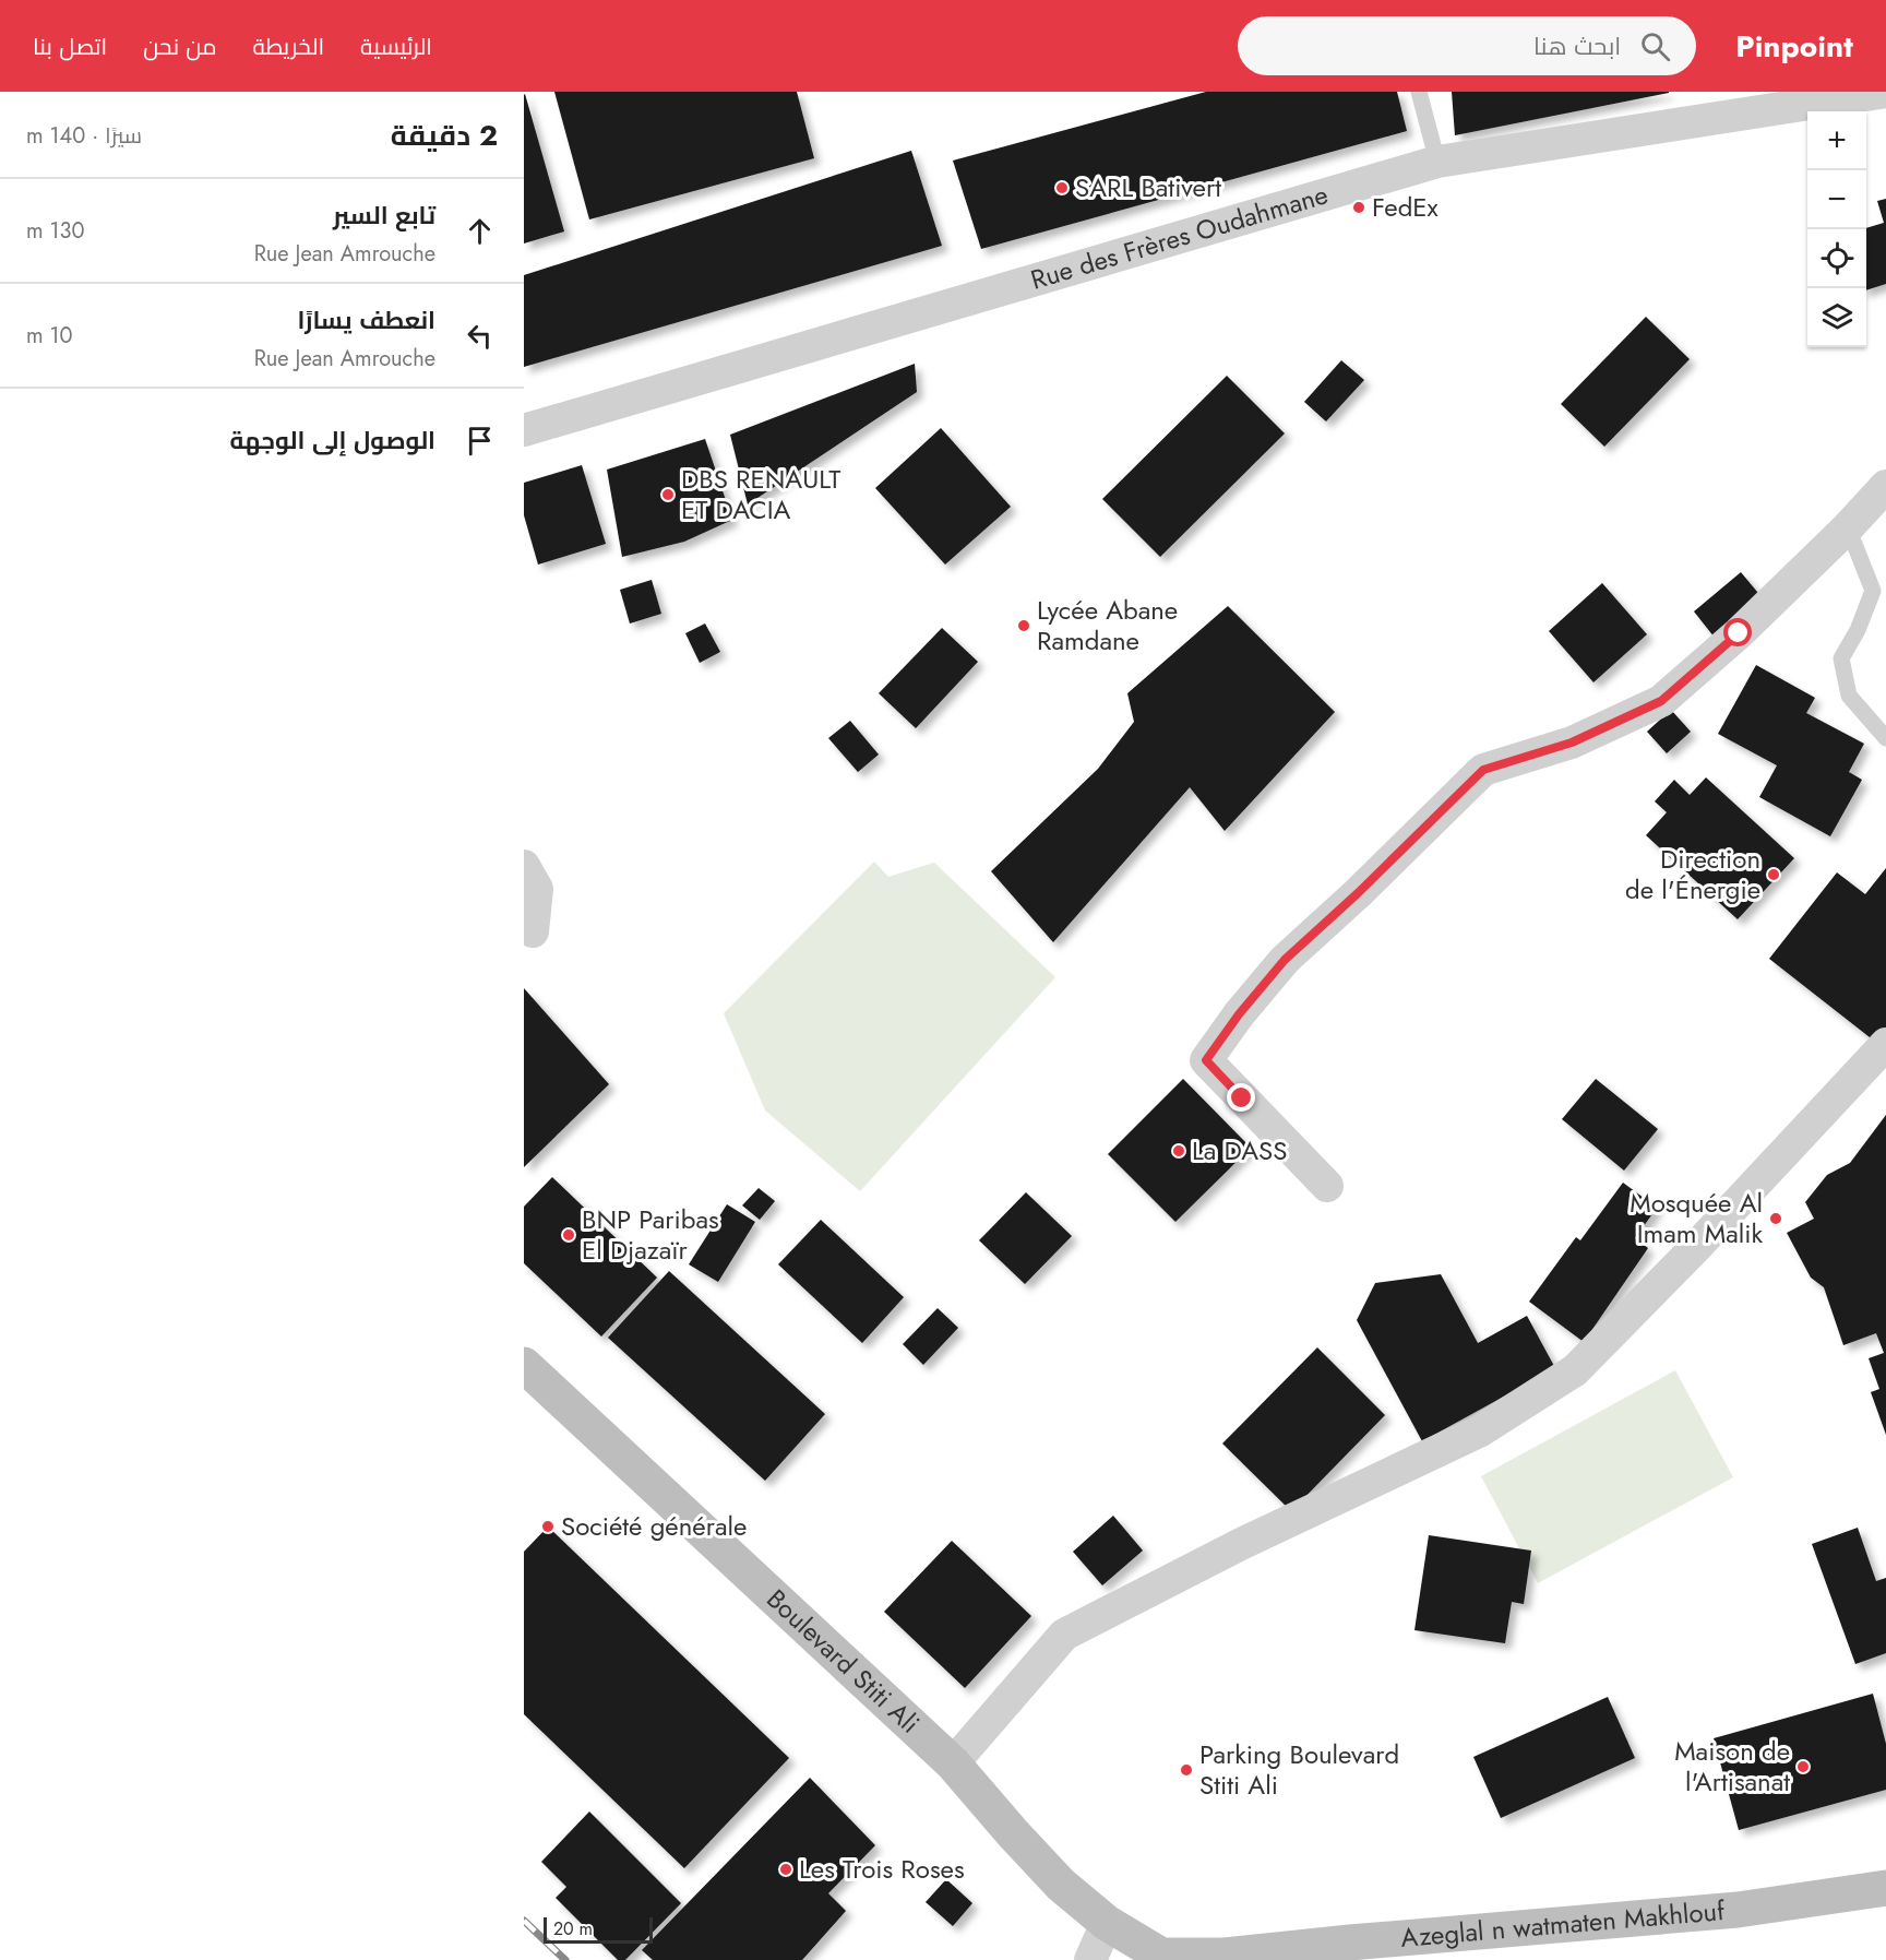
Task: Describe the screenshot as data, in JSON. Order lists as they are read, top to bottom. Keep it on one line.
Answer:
{"streets":{"main road":["Boulevard Stiti Ali","Azeglal n watmaten Makhlouf"],"street":["Rue des Frères Oudahmane"]},"crossings":[["Boulevard Stiti Ali","Azeglal n watmaten Makhlouf"]],"places":["SARL Bativert","FedEx","DBS RENAULT ET DACIA","Lycée Abane Ramdane","Direction de l'Énergie","La DASS","Mosquée Al Imam Malik","BNP Paribas El Djazaïr","Société générale","Maison de l'Artisanat","Parking Boulevard Stiti Ali","Les Trois Roses"],"scale_bar":"20 m","page":{"header":"Pinpoint","search":"ابحث هنا","nav":["الرئيسية","الخريطة","من نحن","اتصل بنا"],"heading":["2 دقيقة","سيرًا · 140 m"],"map_buttons":["+","−"],"list":[["تابع السير","Rue Jean Amrouche","130 m"],["انعطف يسارًا","Rue Jean Amrouche","10 m"],"الوصول إلى الوجهة"],"scale":"20 m"}}
